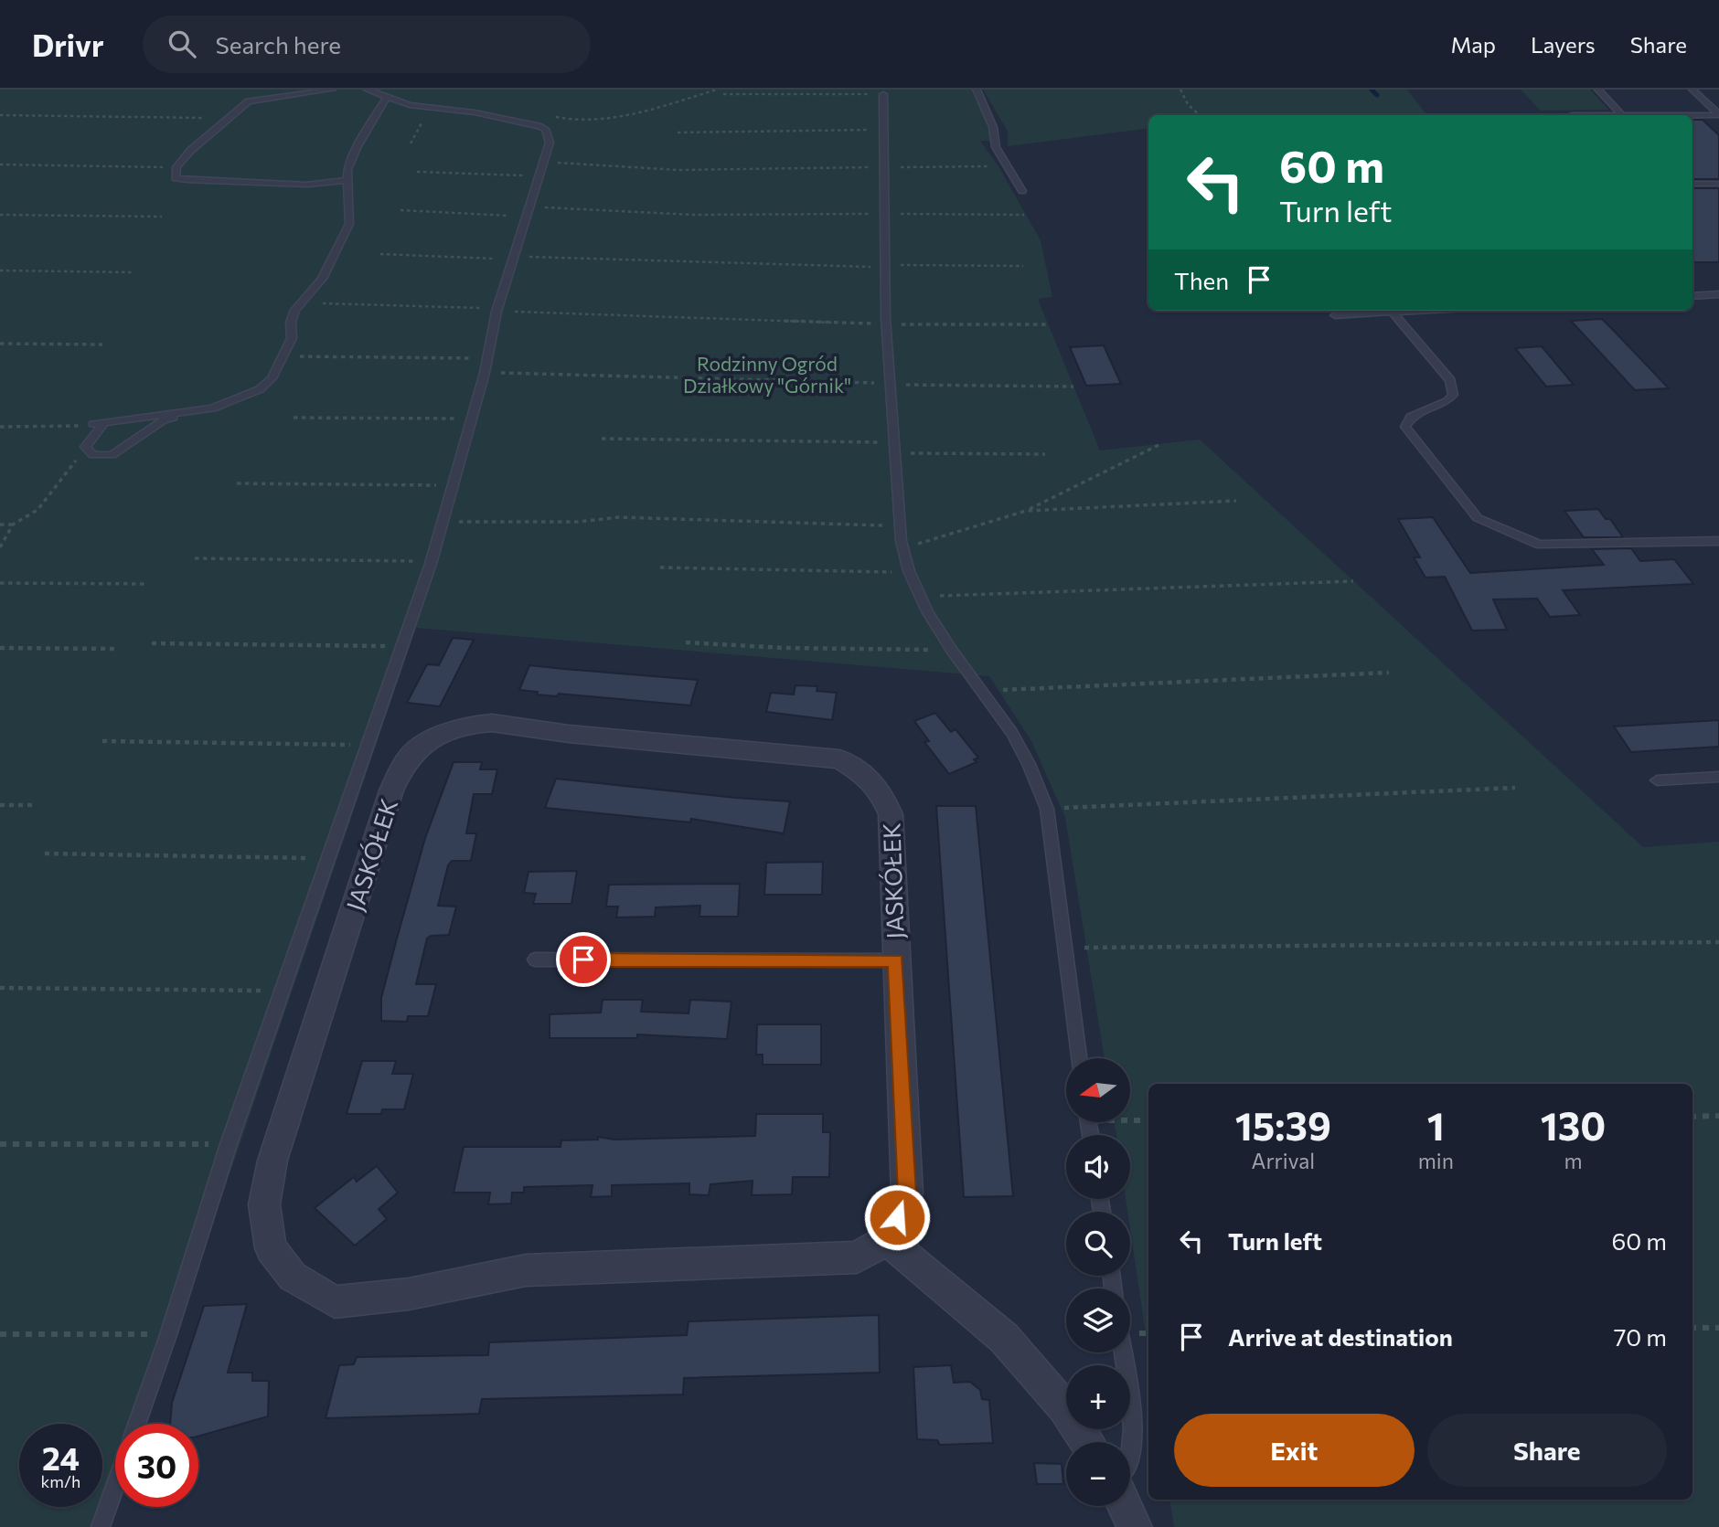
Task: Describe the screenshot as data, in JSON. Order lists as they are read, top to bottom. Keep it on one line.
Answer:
{"streets":{"street":["JASKÓŁEK"]},"parks":["Rodzinny Ogród Działkowy \"Górnik\""],"north":"left","page":{"header":"Drivr","search":"Search here","nav":["Map","Layers","Share"],"turn":["60 m","Turn left"],"then":"Then","map_buttons":["+","−"],"eta":["15:39","Arrival","1","min","130","m"],"list":[{"name":"Turn left","value":"60 m"},{"name":"Arrive at destination","value":"70 m"}],"buttons":["Exit","Share"],"speed":"24 km/h","limit":"30"}}
